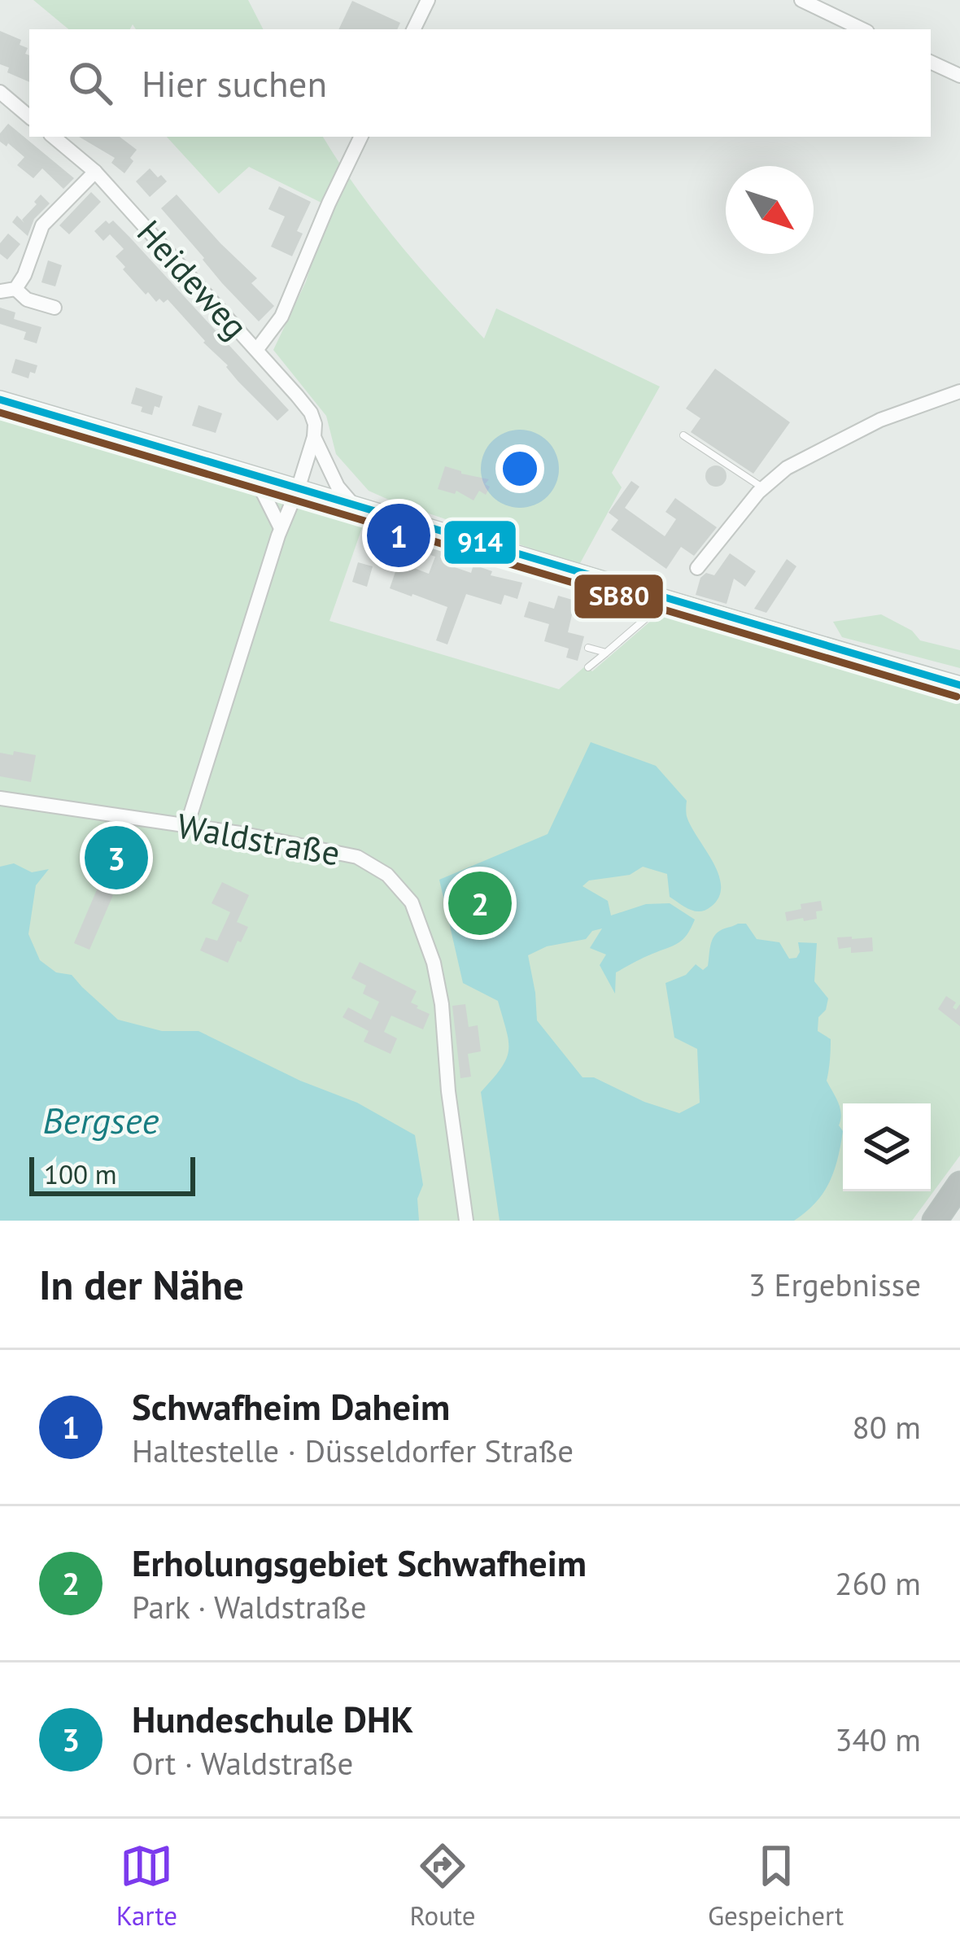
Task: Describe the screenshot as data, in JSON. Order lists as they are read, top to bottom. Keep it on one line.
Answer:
{"streets":{"street":["Heideweg","Waldstraße"]},"water":["Bergsee"],"lines":["transit line 914","transit line SB80"],"scale_bar":"100 m","north":"bottom right","page":{"search":"Hier suchen","pins":["1","3","2"],"scale":"100 m","heading":["In der Nähe","3 Ergebnisse"],"list":[{"mark":"1","name":"Schwafheim Daheim","note":"Haltestelle · Düsseldorfer Straße","value":"80 m"},{"mark":"2","name":"Erholungsgebiet Schwafheim","note":"Park · Waldstraße","value":"260 m"},{"mark":"3","name":"Hundeschule DHK","note":"Ort · Waldstraße","value":"340 m"}],"nav":["Karte","Route","Gespeichert"]}}
